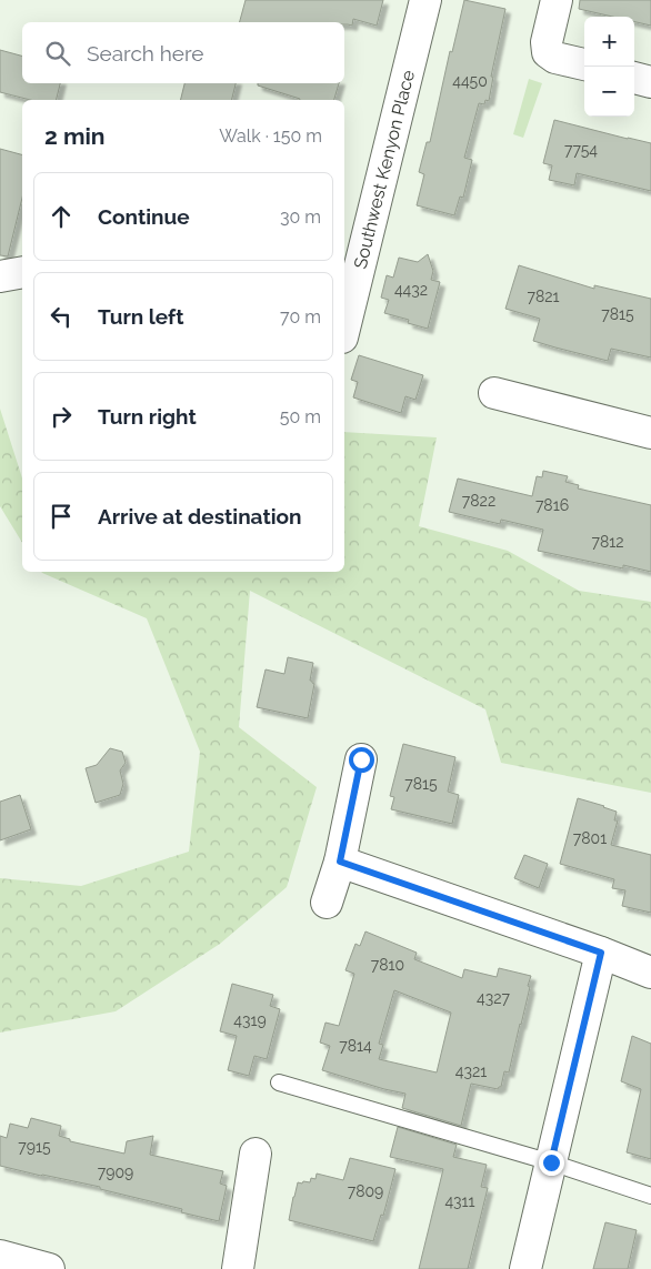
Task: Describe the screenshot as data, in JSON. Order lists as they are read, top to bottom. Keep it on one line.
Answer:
{"streets":{"street":["Southwest Kenyon Place"]},"house_numbers":["4450","7754","4432","7821","7815","7822","7816","7812","7815","7801","7810","4327","4319","7814","4321","7915","7909","7809","4311"],"page":{"map_buttons":["+","−"],"search":"Search here","heading":["2 min","Walk · 150 m"],"list":[["Continue","30 m"],["Turn left","70 m"],["Turn right","50 m"],"Arrive at destination"]}}
